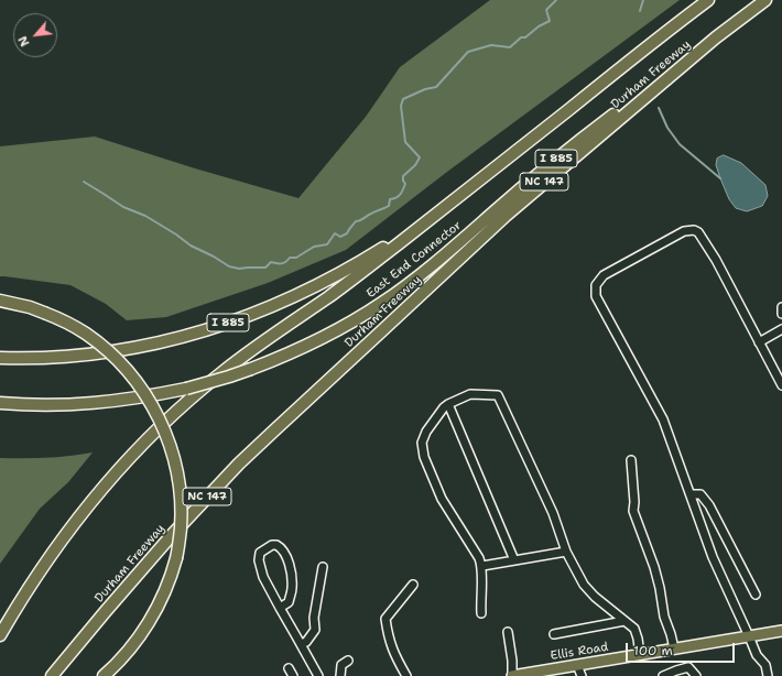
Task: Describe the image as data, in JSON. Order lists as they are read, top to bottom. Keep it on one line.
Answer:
{"streets":{"highway":["Durham Freeway","I 885","NC 147","East End Connector"],"main road":["Ellis Road"]},"crossings":[["Durham Freeway","East End Connector"]],"scale_bar":"100 m","north":"bottom left"}
